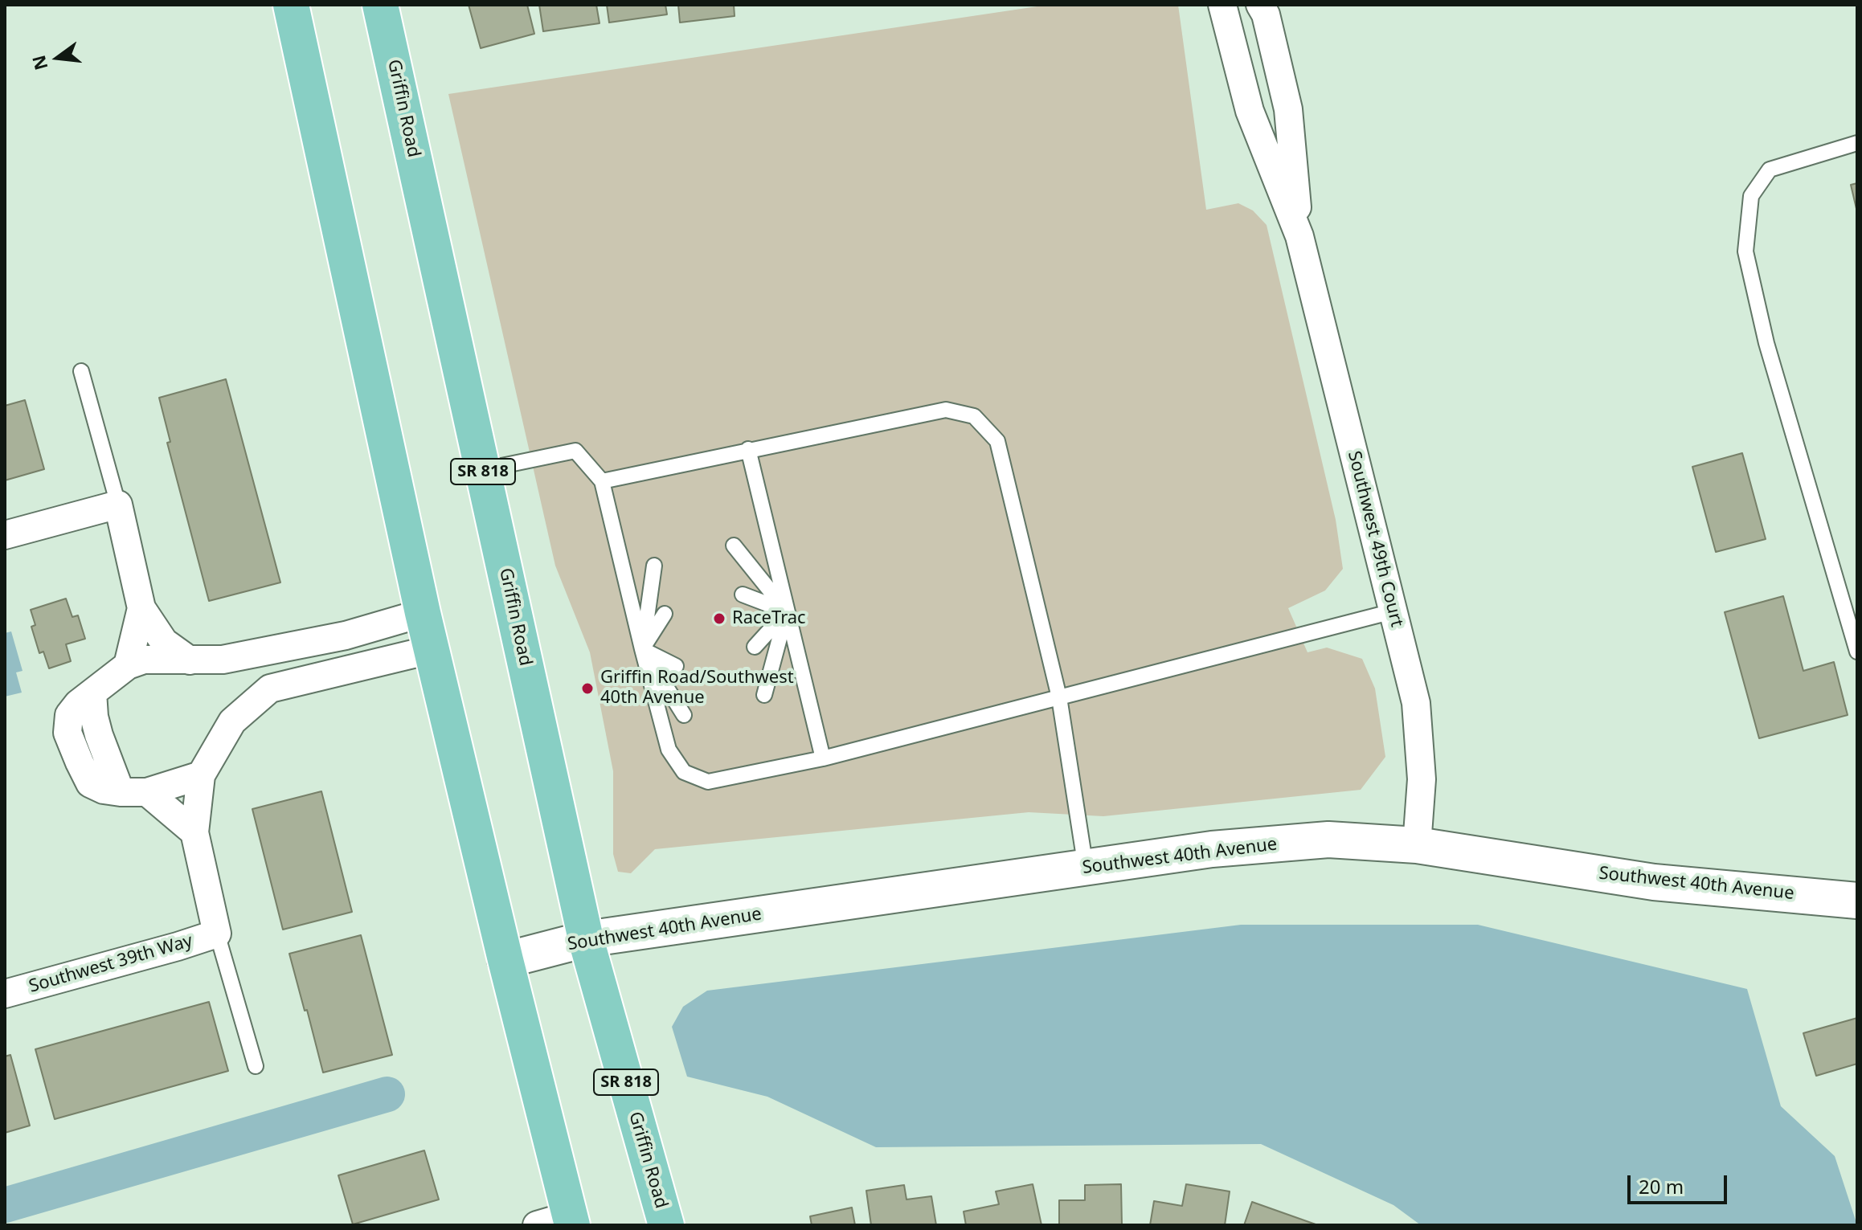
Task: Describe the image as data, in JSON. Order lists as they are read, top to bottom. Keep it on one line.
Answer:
{"streets":{"main road":["Griffin Road","SR 818"],"street":["Southwest 49th Court","Southwest 40th Avenue","Southwest 39th Way"]},"crossings":[["Griffin Road","Southwest 40th Avenue"],["Southwest 49th Court","Southwest 40th Avenue"]],"places":["RaceTrac","Griffin Road/Southwest 40th Avenue"],"scale_bar":"20 m","north":"left"}
